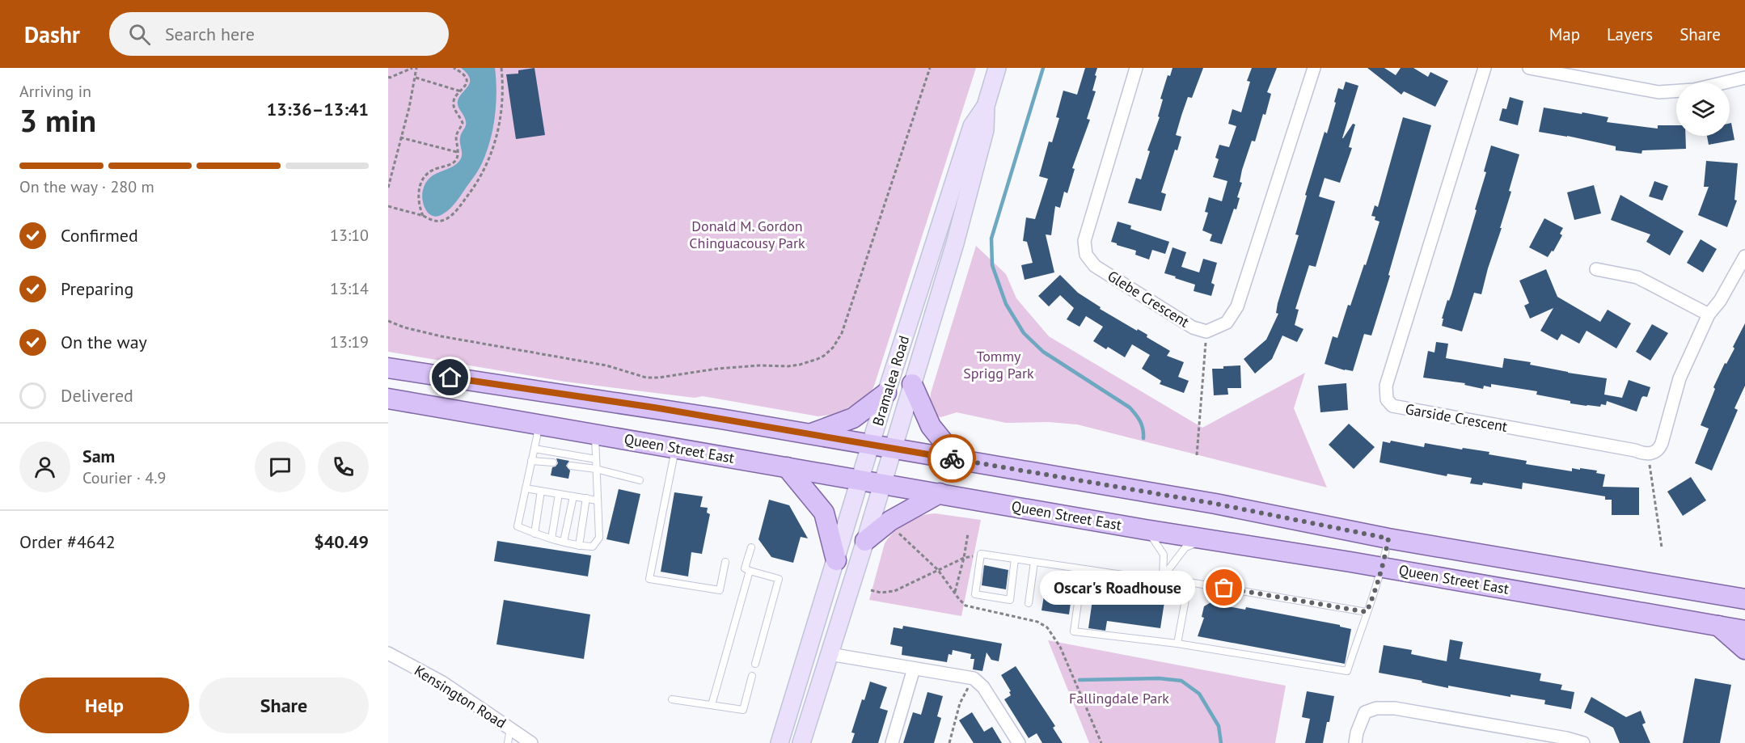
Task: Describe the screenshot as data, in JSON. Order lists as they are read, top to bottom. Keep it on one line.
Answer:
{"streets":{"main road":["Bramalea Road","Queen Street East"],"street":["Glebe Crescent","Garside Crescent","Kensington Road"]},"crossings":[["Bramalea Road","Queen Street East"]],"parks":["Donald M. Gordon Chinguacousy Park","Tommy Sprigg Park","Fallingdale Park"],"places":["Oscar's Roadhouse"],"page":{"header":"Dashr","search":"Search here","nav":["Map","Layers","Share"],"heading":["3 min","Arriving in","13:36–13:41"],"panel":["Sam","Courier · 4.9","Order #4642","$40.49"],"bar":"On the way · 280 m","list":[["Confirmed","13:10"],["Preparing","13:14"],["On the way","13:19"],"Delivered"],"bubble":"Oscar's Roadhouse","buttons":["Help","Share"]}}
